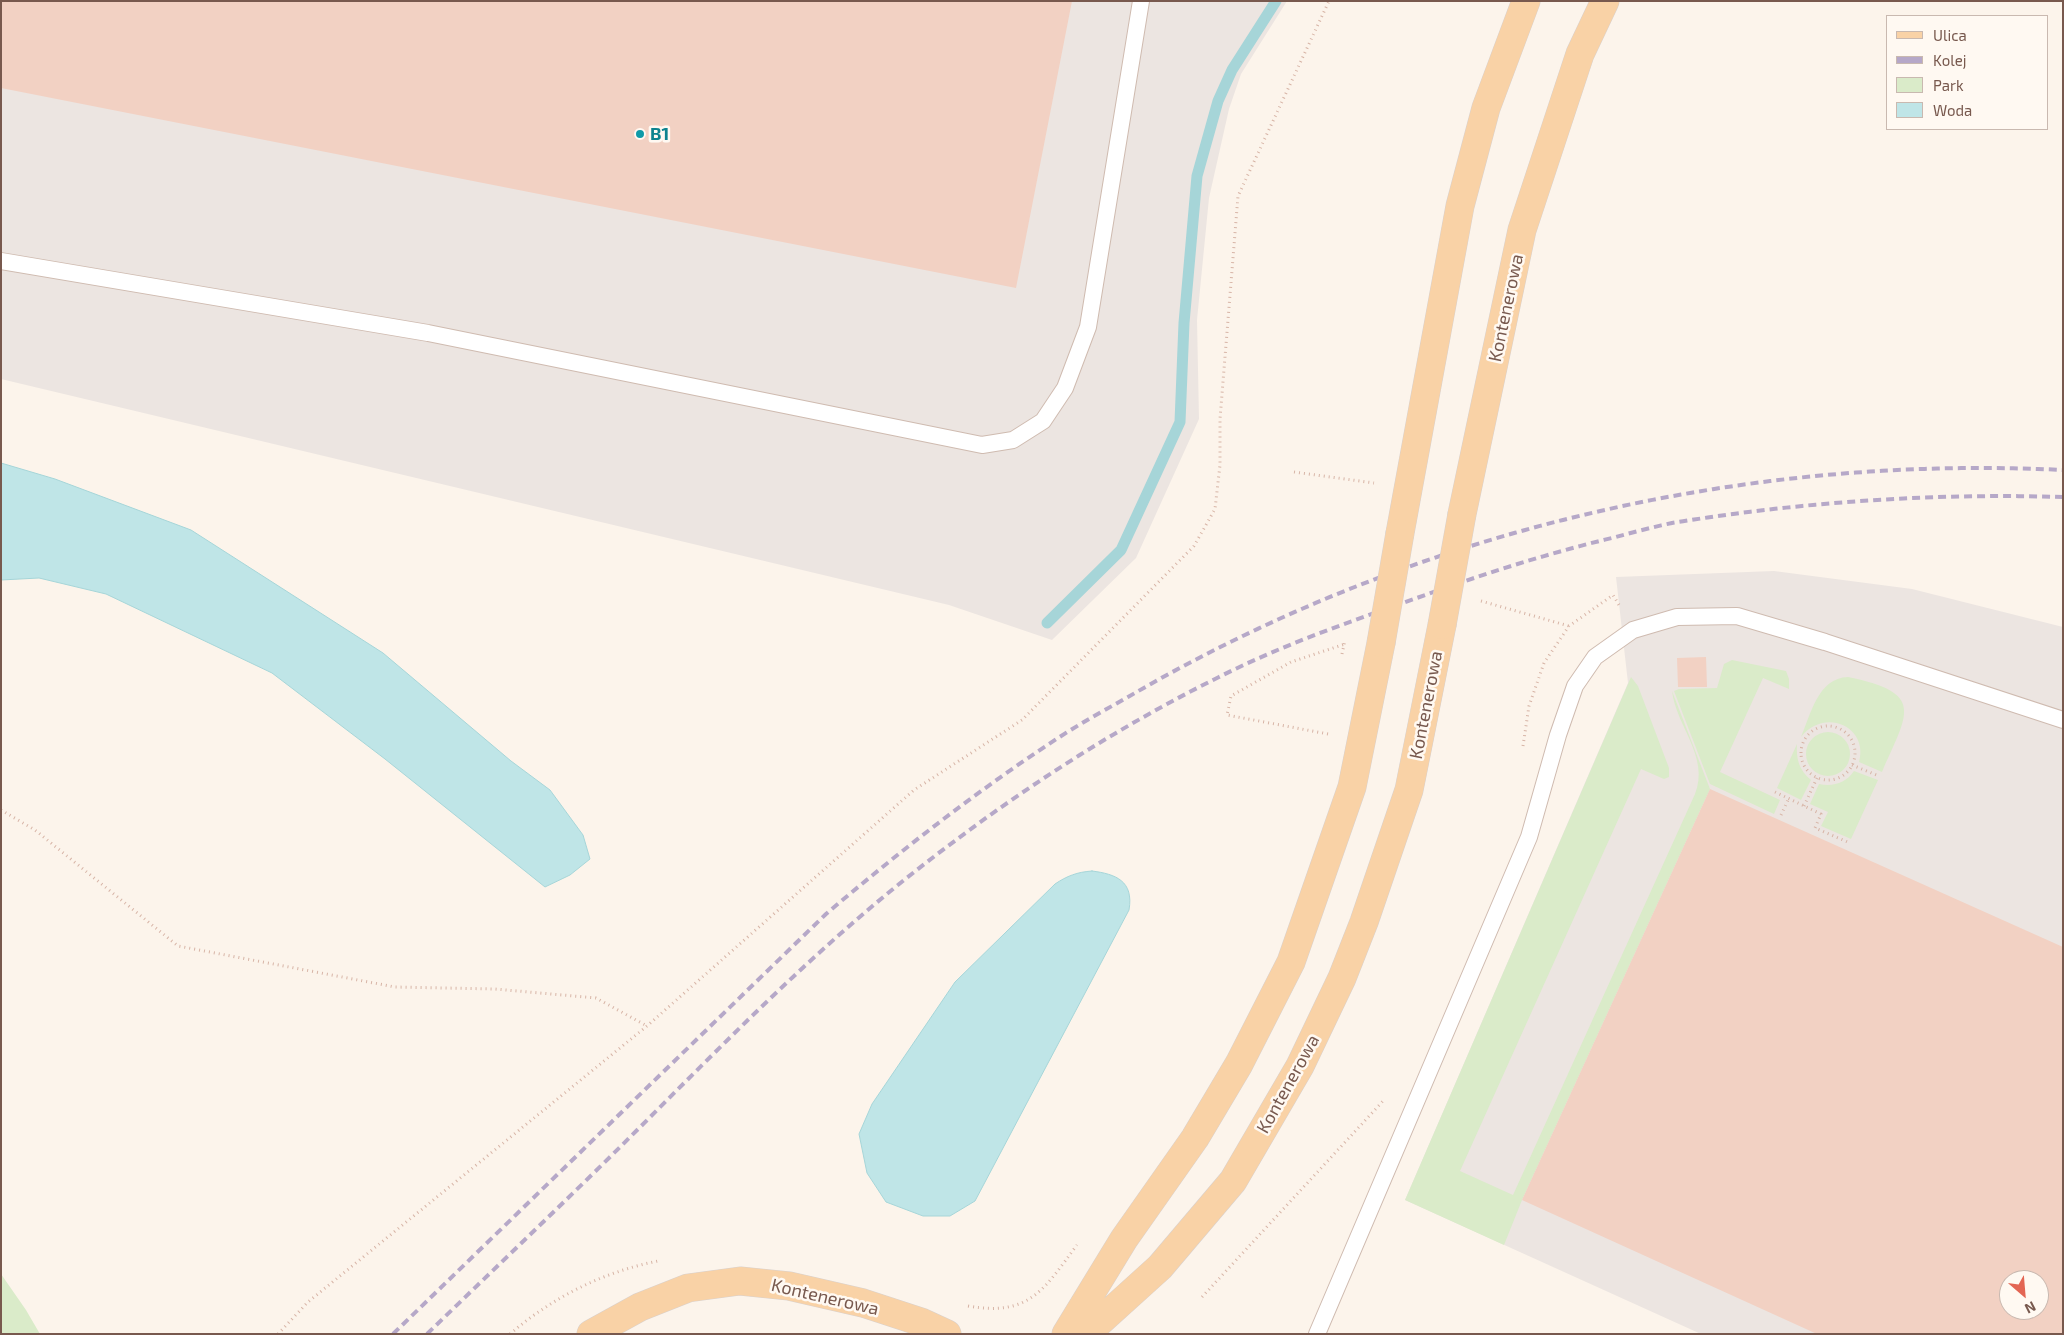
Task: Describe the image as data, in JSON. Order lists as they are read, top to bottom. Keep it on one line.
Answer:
{"streets":{"main road":["Kontenerowa"]},"places":["B1"],"legend":["Ulica","Kolej","Park","Woda"],"north":"bottom right"}
